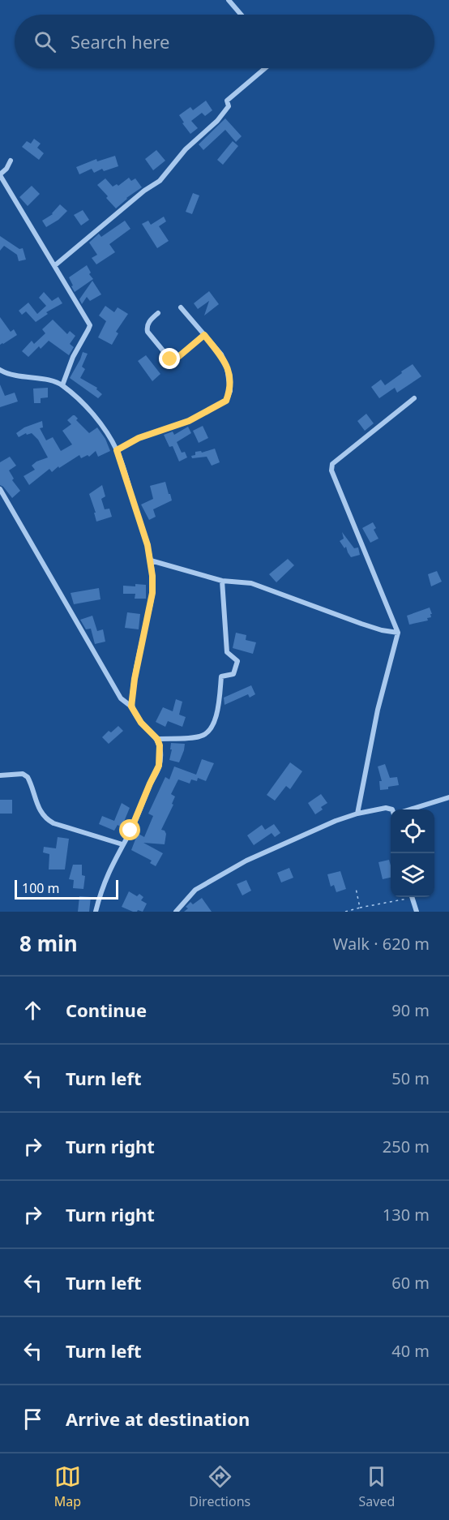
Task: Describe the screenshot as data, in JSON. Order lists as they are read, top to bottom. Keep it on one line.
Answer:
{"scale_bar":"100 m","page":{"search":"Search here","scale":"100 m","heading":["8 min","Walk · 620 m"],"list":[["Continue","90 m"],["Turn left","50 m"],["Turn right","250 m"],["Turn right","130 m"],["Turn left","60 m"],["Turn left","40 m"],"Arrive at destination"],"nav":["Map","Directions","Saved"]}}
